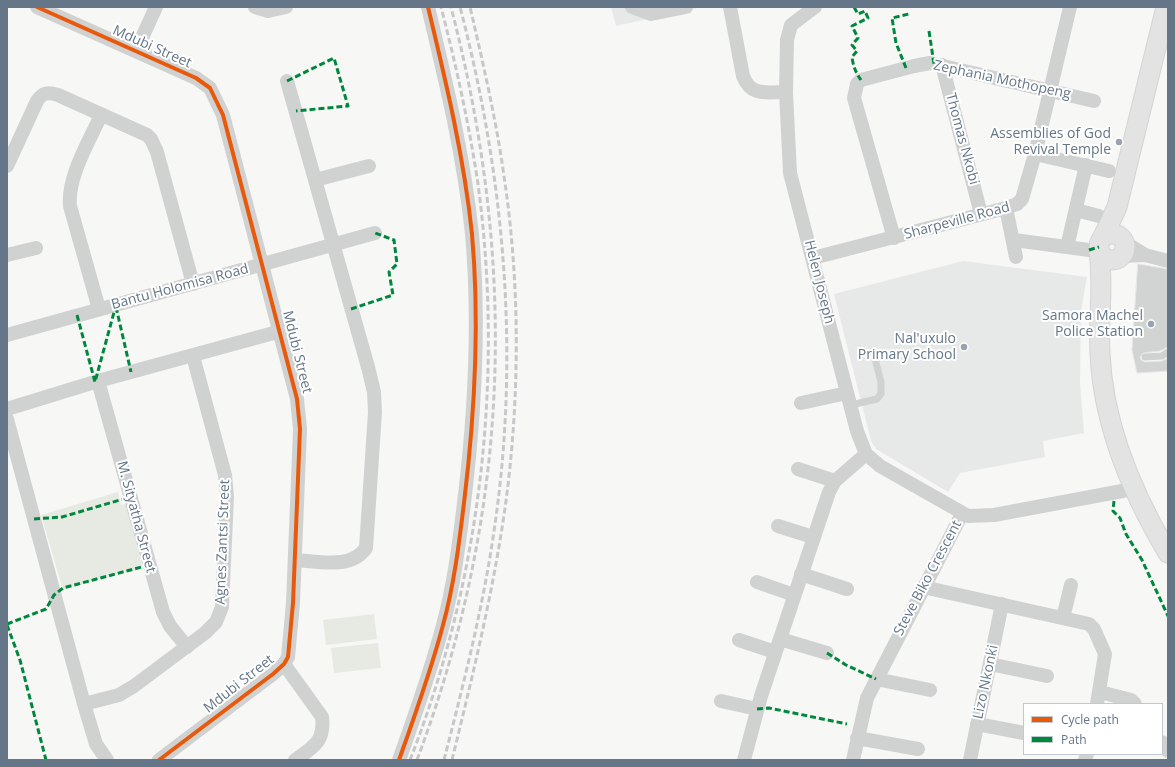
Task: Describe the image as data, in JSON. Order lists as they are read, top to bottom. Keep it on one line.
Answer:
{"streets":{"street":["Mdubi Street","Zephania Mothopeng","Thomas Nkobi","Sharpeville Road","Helen Joseph","Bantu Holomisa Road","M. Sityatha Street","Agnes Zantsi Street","Steve Biko Crescent","Lizo Nkonki"]},"crossings":[["Mdubi Street","Bantu Holomisa Road"],["Zephania Mothopeng","Thomas Nkobi"],["Zephania Mothopeng","Sharpeville Road"],["Thomas Nkobi","Sharpeville Road"],["Sharpeville Road","Helen Joseph"],["M. Sityatha Street","Agnes Zantsi Street"]],"places":["Assemblies of God Revival Temple","Samora Machel Police Station","Nal'uxulo Primary School"],"legend":["Cycle path","Path"]}
